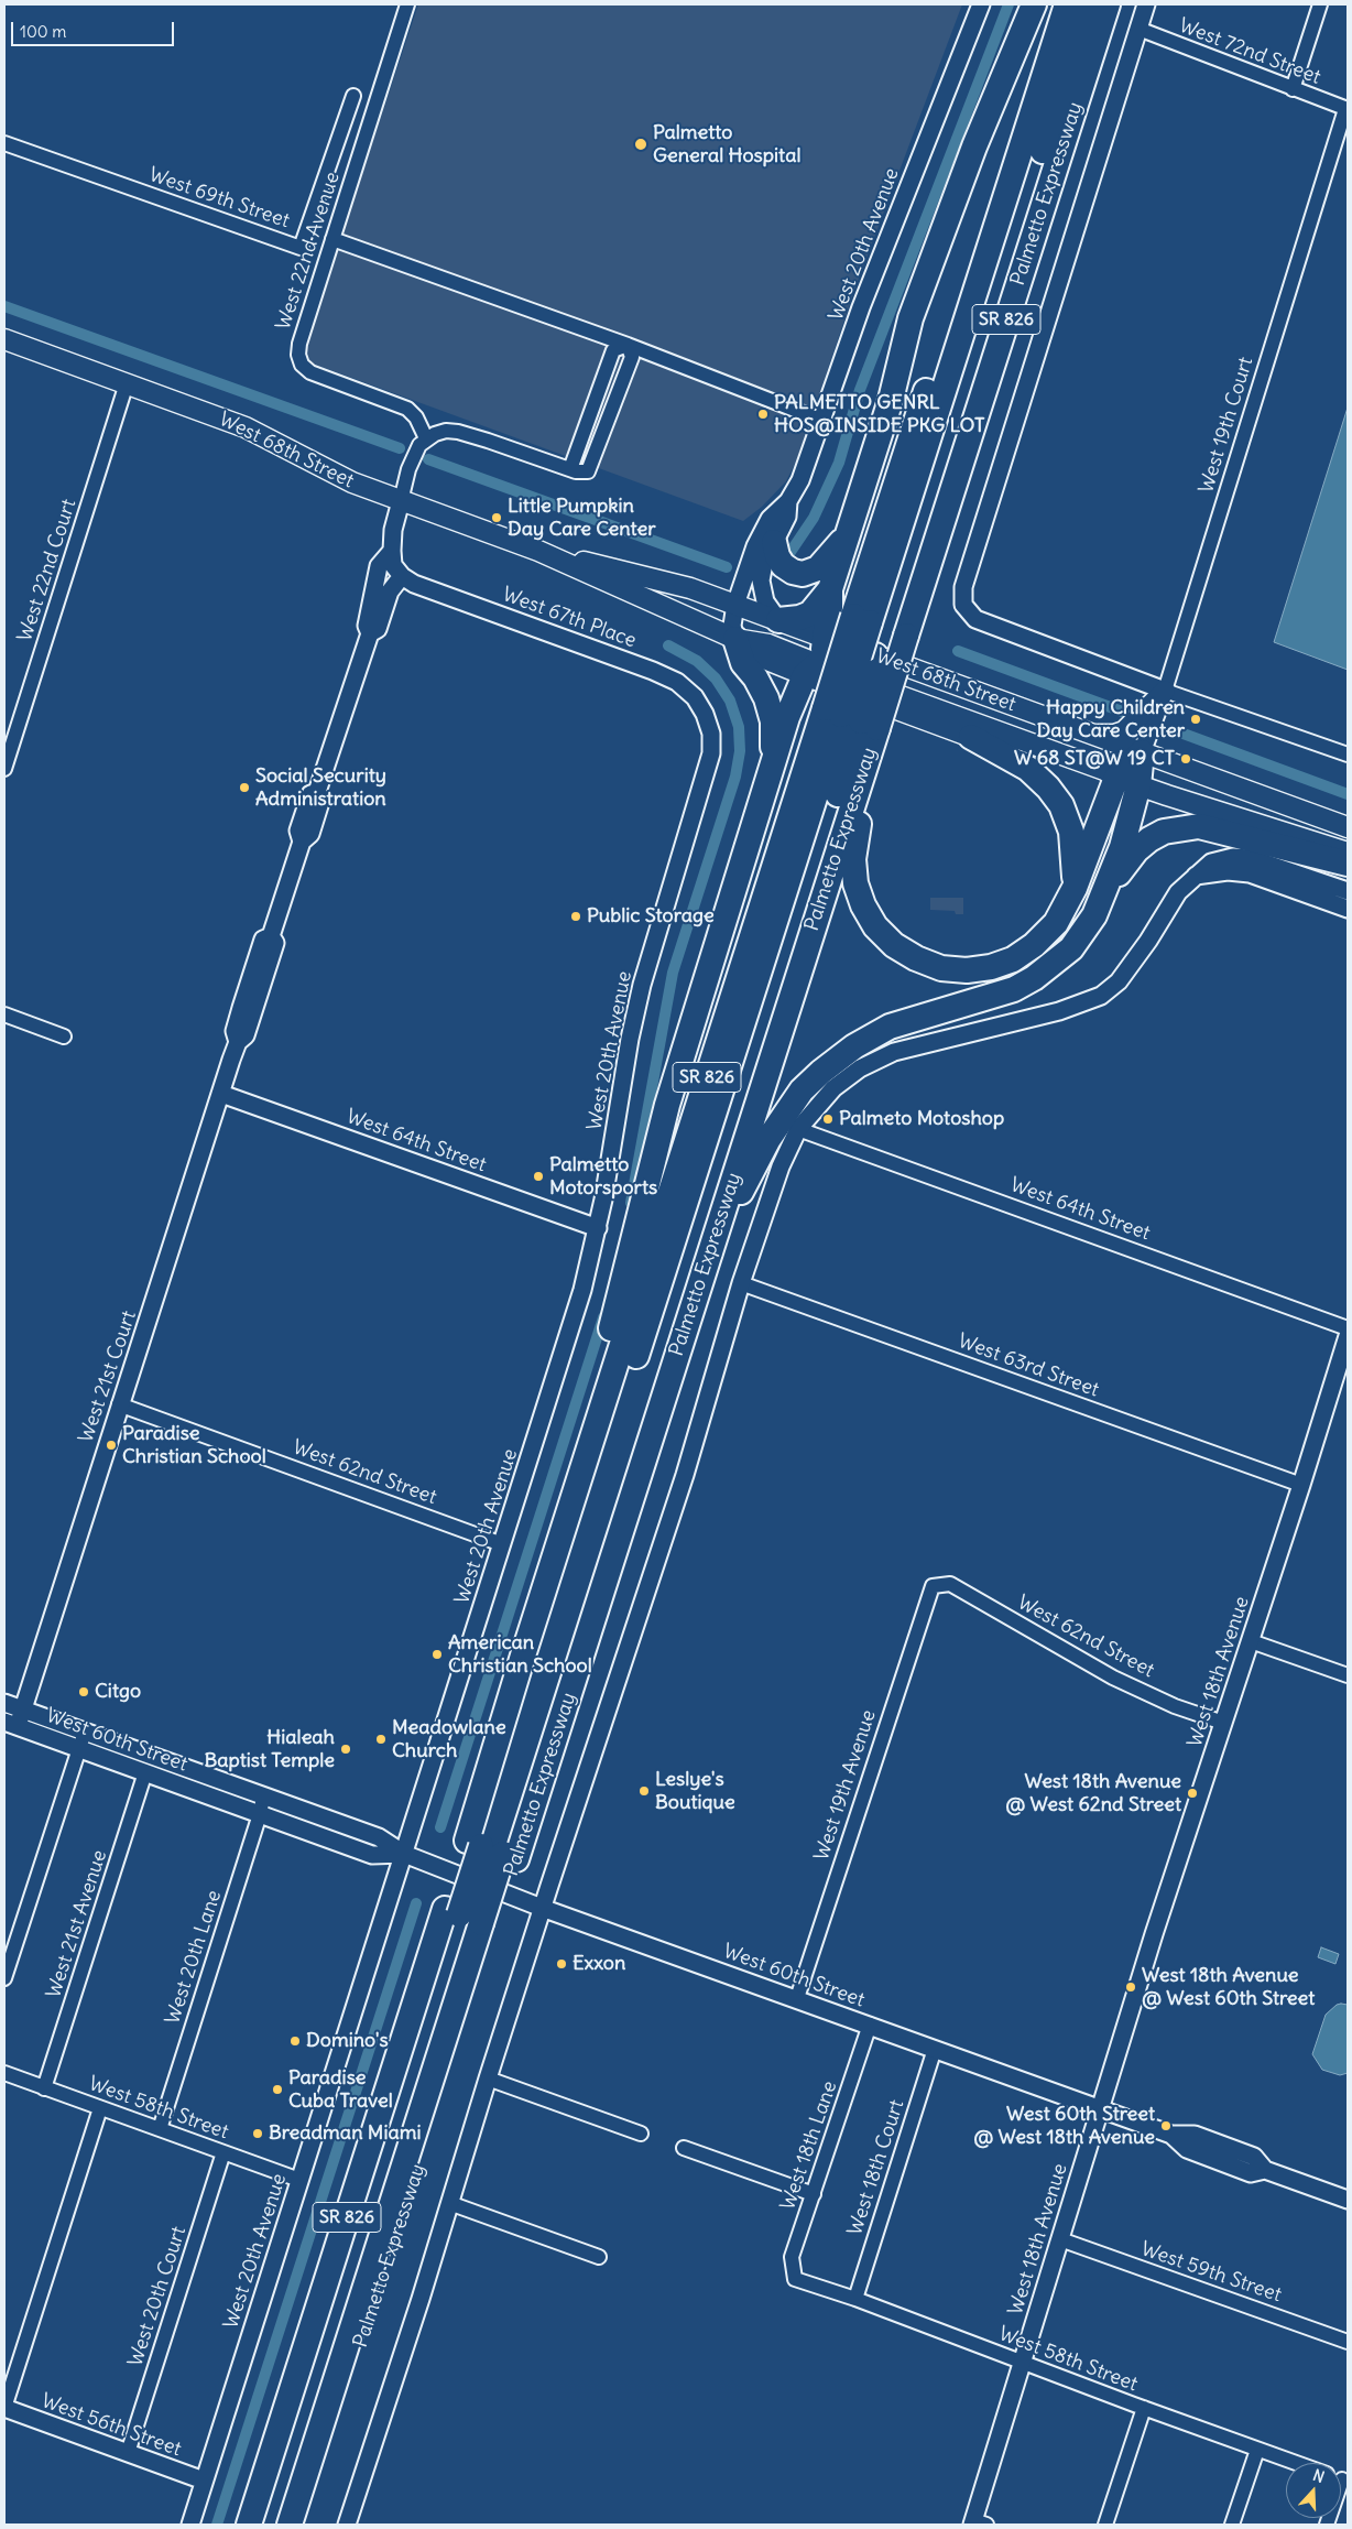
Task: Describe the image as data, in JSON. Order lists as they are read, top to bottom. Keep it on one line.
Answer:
{"streets":{"highway":["Palmetto Expressway","SR 826"],"main road":["West 68th Street"],"street":["West 72nd Street","West 69th Street","West 20th Avenue","West 22nd Avenue","West 19th Court","West 22nd Court","West 67th Place","West 64th Street","West 63rd Street","West 21st Court","West 62nd Street","West 18th Avenue","West 60th Street","West 19th Avenue","West 21st Avenue","West 20th Lane","West 58th Street","West 18th Lane","West 18th Court","West 59th Street","West 20th Court","West 56th Street"]},"crossings":[["West 72nd Street","West 19th Court"],["West 20th Avenue","West 68th Street"],["West 20th Avenue","West 67th Place"],["West 20th Avenue","West 64th Street"],["West 20th Avenue","West 62nd Street"],["West 20th Avenue","West 60th Street"],["West 20th Avenue","West 58th Street"],["West 20th Avenue","West 56th Street"],["West 19th Court","West 68th Street"],["West 68th Street","West 22nd Court"],["West 68th Street","West 21st Court"],["West 67th Place","West 21st Court"],["West 64th Street","West 21st Court"],["West 63rd Street","West 18th Avenue"],["West 21st Court","West 62nd Street"],["West 21st Court","West 60th Street"],["West 62nd Street","West 18th Avenue"],["West 62nd Street","West 19th Avenue"],["West 18th Avenue","West 60th Street"],["West 18th Avenue","West 58th Street"],["West 18th Avenue","West 59th Street"],["West 60th Street","West 19th Avenue"],["West 60th Street","West 21st Avenue"],["West 60th Street","West 20th Lane"],["West 60th Street","West 18th Lane"],["West 60th Street","West 18th Court"],["West 21st Avenue","West 58th Street"],["West 20th Lane","West 58th Street"],["West 58th Street","West 18th Lane"],["West 58th Street","West 18th Court"],["West 58th Street","West 20th Court"],["West 20th Court","West 56th Street"]],"places":["Palmetto General Hospital","PALMETTO GENRL HOS@INSIDE PKG LOT","Little Pumpkin Day Care Center","Happy Children Day Care Center","W 68 ST@W 19 CT","Social Security Administration","Public Storage","Palmeto Motoshop","Palmetto Motorsports","Paradise Christian School","American Christian School","Citgo","Meadowlane Church","Hialeah Baptist Temple","Leslye's Boutique","West 18th Avenue @ West 62nd Street","Exxon","West 18th Avenue @ West 60th Street","Domino's","Paradise Cuba Travel","West 60th Street @ West 18th Avenue","Breadman Miami"],"scale_bar":"100 m","north":"top"}
